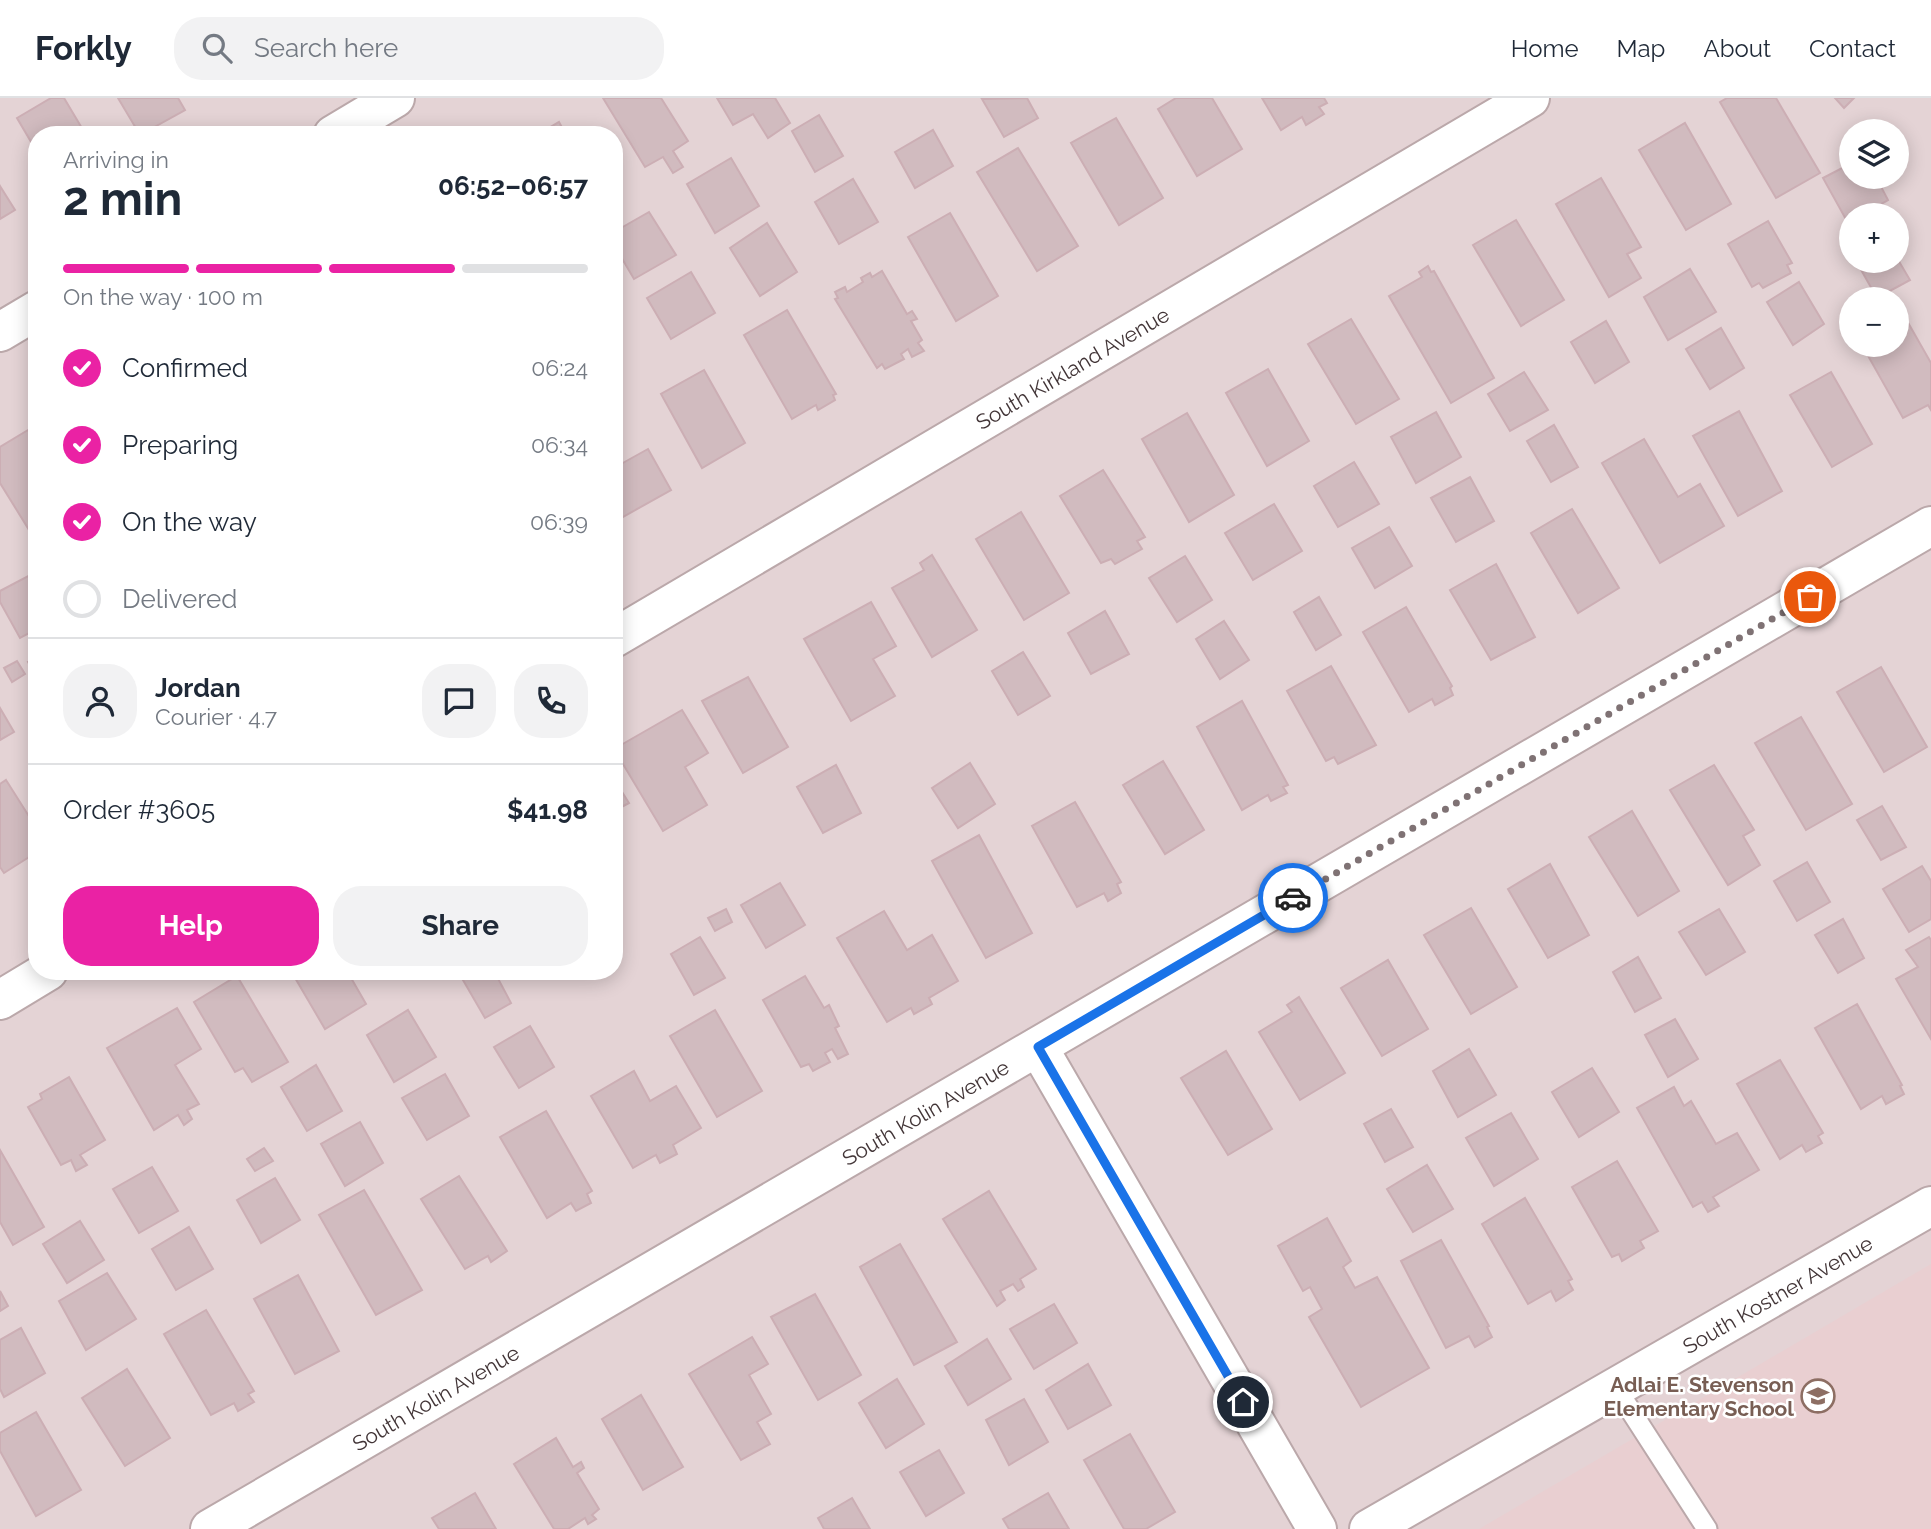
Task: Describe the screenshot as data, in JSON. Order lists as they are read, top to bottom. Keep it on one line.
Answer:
{"streets":{"street":["South Kirkland Avenue","South Kolin Avenue","South Kostner Avenue"]},"places":{"school or university":["Adlai E. Stevenson Elementary School"]},"page":{"header":"Forkly","search":"Search here","nav":["Home","Map","About","Contact"],"map_buttons":["+","−"],"heading":["2 min","Arriving in","06:52–06:57"],"panel":["Jordan","Courier · 4.7","Order #3605","$41.98"],"bar":"On the way · 100 m","list":[["Confirmed","06:24"],["Preparing","06:34"],["On the way","06:39"],"Delivered"],"buttons":["Help","Share"]}}
